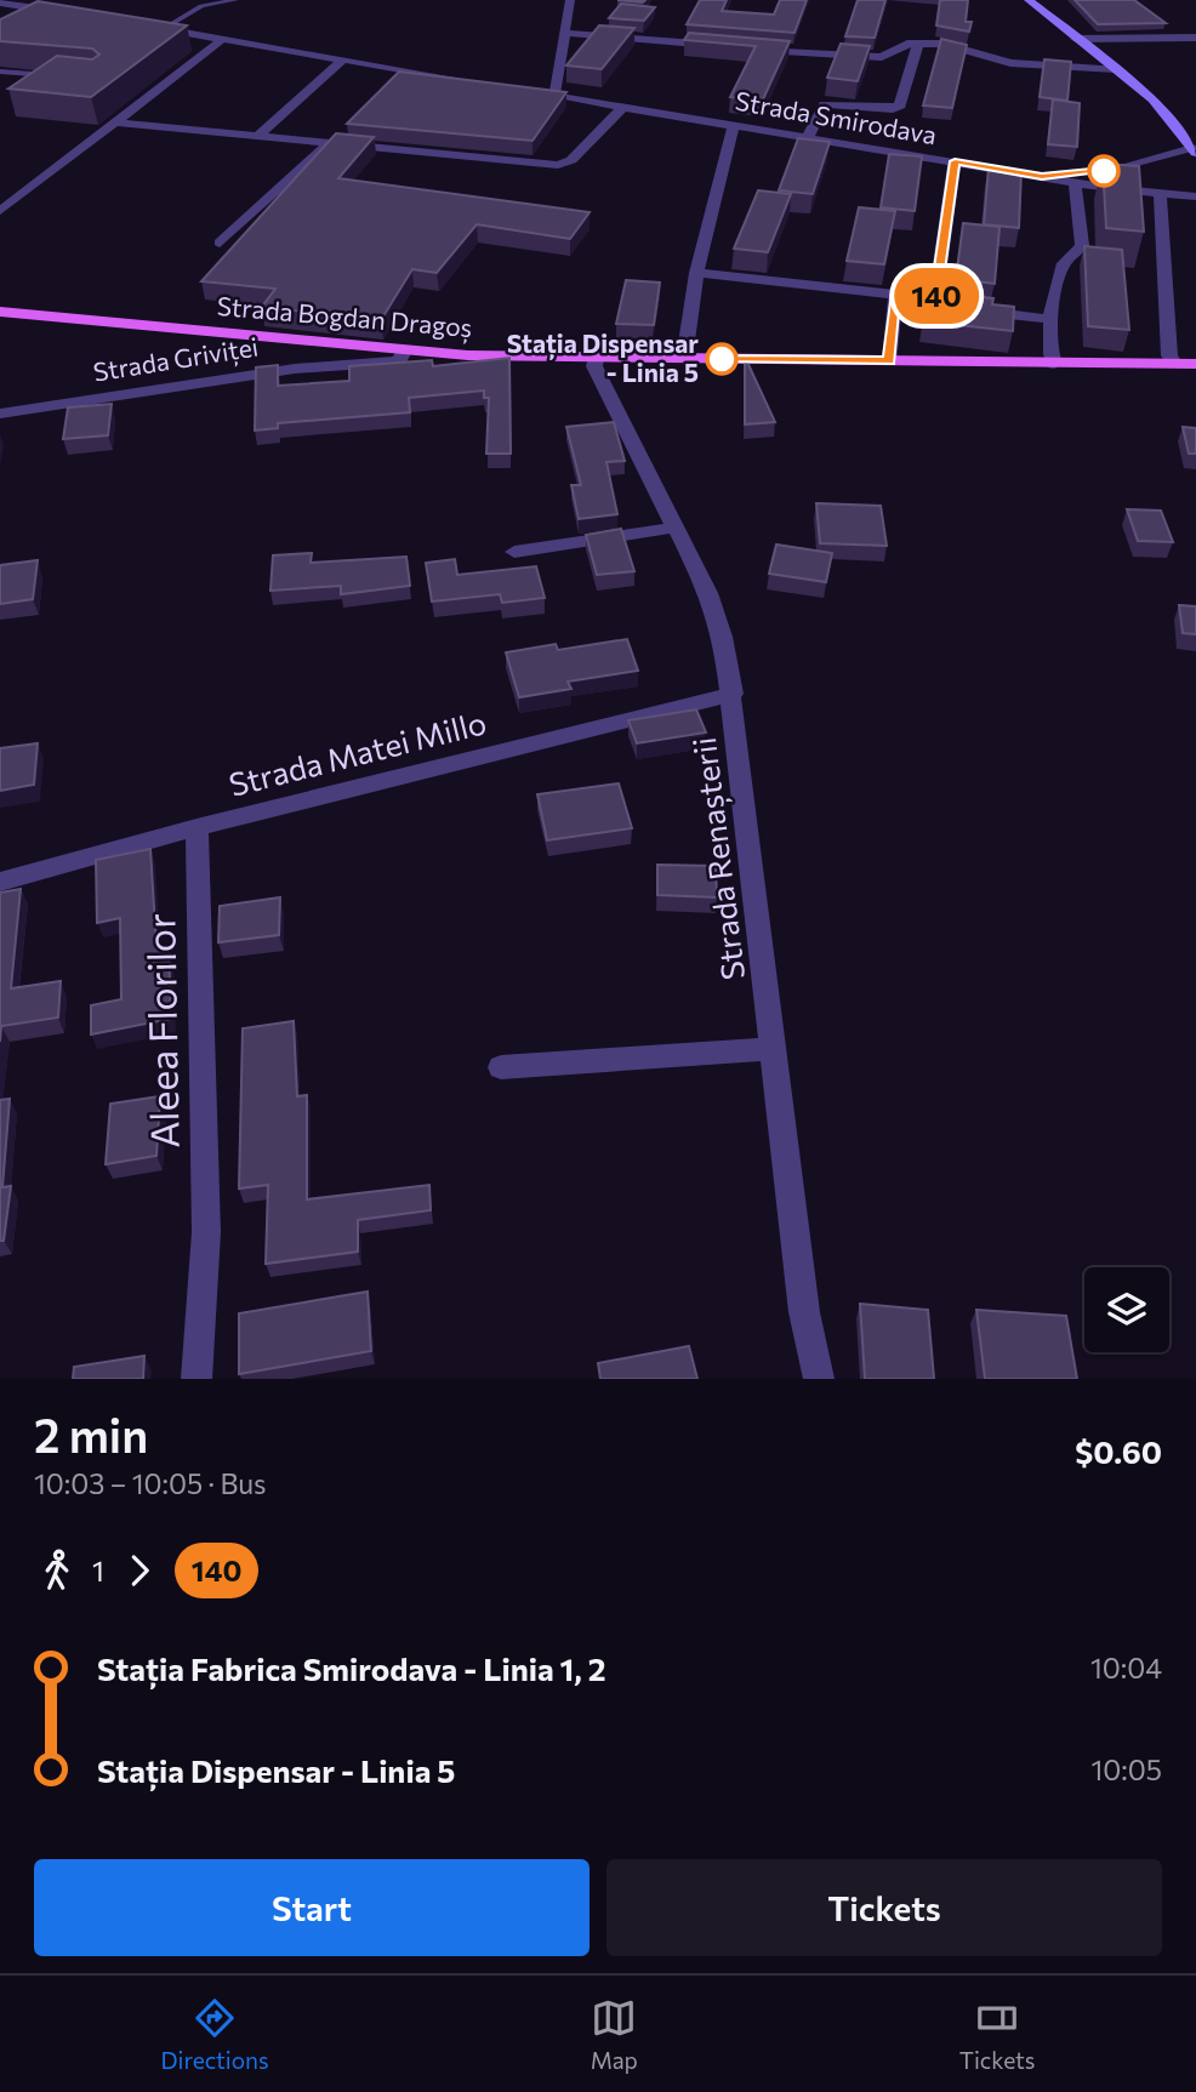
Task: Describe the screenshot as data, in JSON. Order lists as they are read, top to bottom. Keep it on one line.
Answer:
{"streets":{"main road":["Strada Bogdan Dragoș"],"street":["Strada Smirodava","Strada Griviței","Strada Matei Millo","Strada Renașterii","Aleea Florilor"]},"crossings":[["Strada Bogdan Dragoș","Strada Griviței"],["Strada Bogdan Dragoș","Strada Renașterii"],["Strada Matei Millo","Strada Renașterii"],["Strada Matei Millo","Aleea Florilor"]],"places":["Stația Dispensar - Linia 5"],"lines":["bus line 140"],"page":{"on_map":"140","heading":["2 min","10:03 – 10:05 · Bus","$0.60"],"legs":["1","140"],"list":[{"name":"Stația Fabrica Smirodava - Linia 1, 2","value":"10:04"},{"name":"Stația Dispensar - Linia 5","value":"10:05"}],"buttons":["Start","Tickets"],"tabs":["Directions","Map","Tickets"]}}
